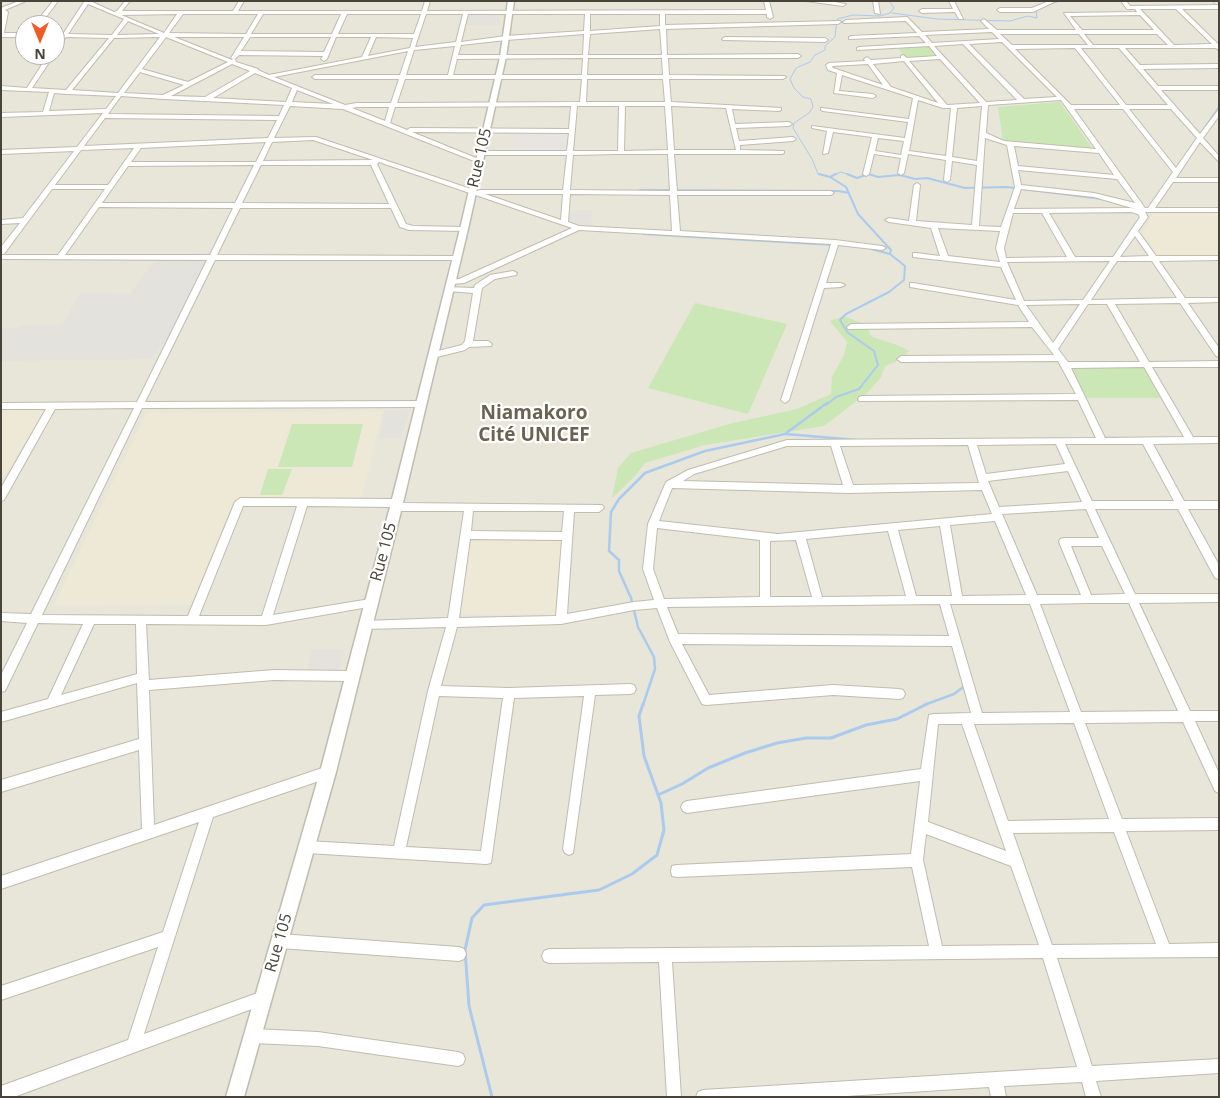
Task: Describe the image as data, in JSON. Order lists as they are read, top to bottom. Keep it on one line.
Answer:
{"streets":{"street":["Rue 105"]},"districts":["Niamakoro Cité UNICEF"],"north":"bottom"}
